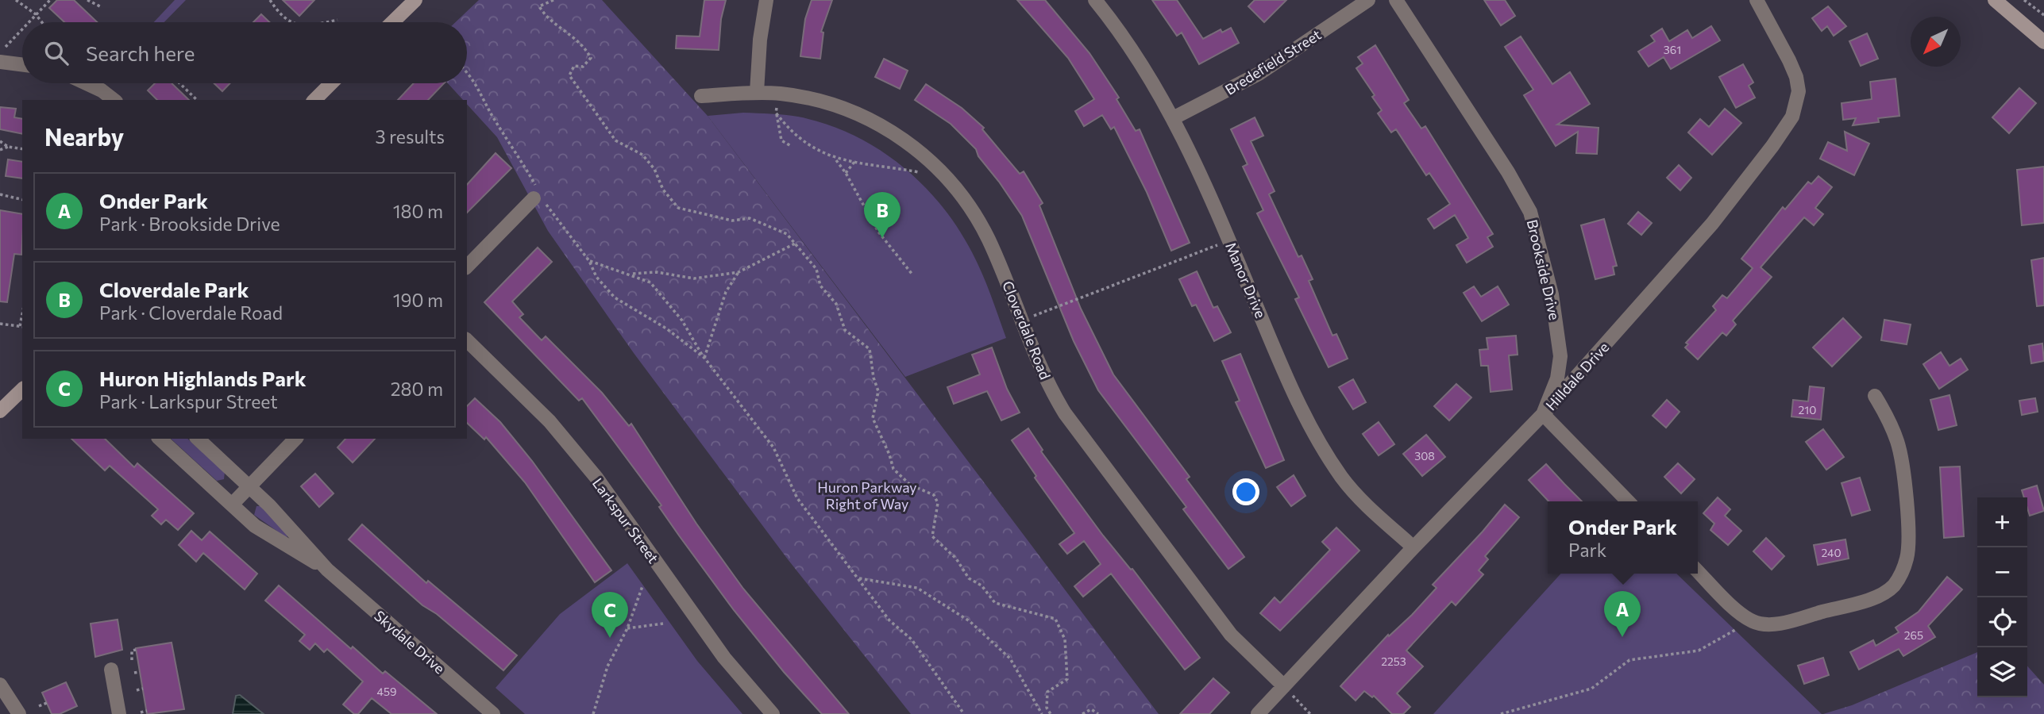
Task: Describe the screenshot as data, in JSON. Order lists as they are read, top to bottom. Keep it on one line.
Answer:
{"streets":{"street":["Bredefield Street","Brookside Drive","Manor Drive","Cloverdale Road","Hilldale Drive","Larkspur Street","Skydale Drive"]},"crossings":[["Bredefield Street","Manor Drive"],["Brookside Drive","Hilldale Drive"],["Manor Drive","Hilldale Drive"],["Cloverdale Road","Hilldale Drive"]],"parks":["Huron Parkway Right of Way"],"house_numbers":["361","210","308","240","265","2253","459"],"north":"bottom left","page":{"search":"Search here","heading":["Nearby","3 results"],"list":[{"mark":"A","name":"Onder Park","note":"Park · Brookside Drive","value":"180 m"},{"mark":"B","name":"Cloverdale Park","note":"Park · Cloverdale Road","value":"190 m"},{"mark":"C","name":"Huron Highlands Park","note":"Park · Larkspur Street","value":"280 m"}],"pins":["B","A","C"],"map_buttons":["+","−"],"popup":["Onder Park","Park"]}}
